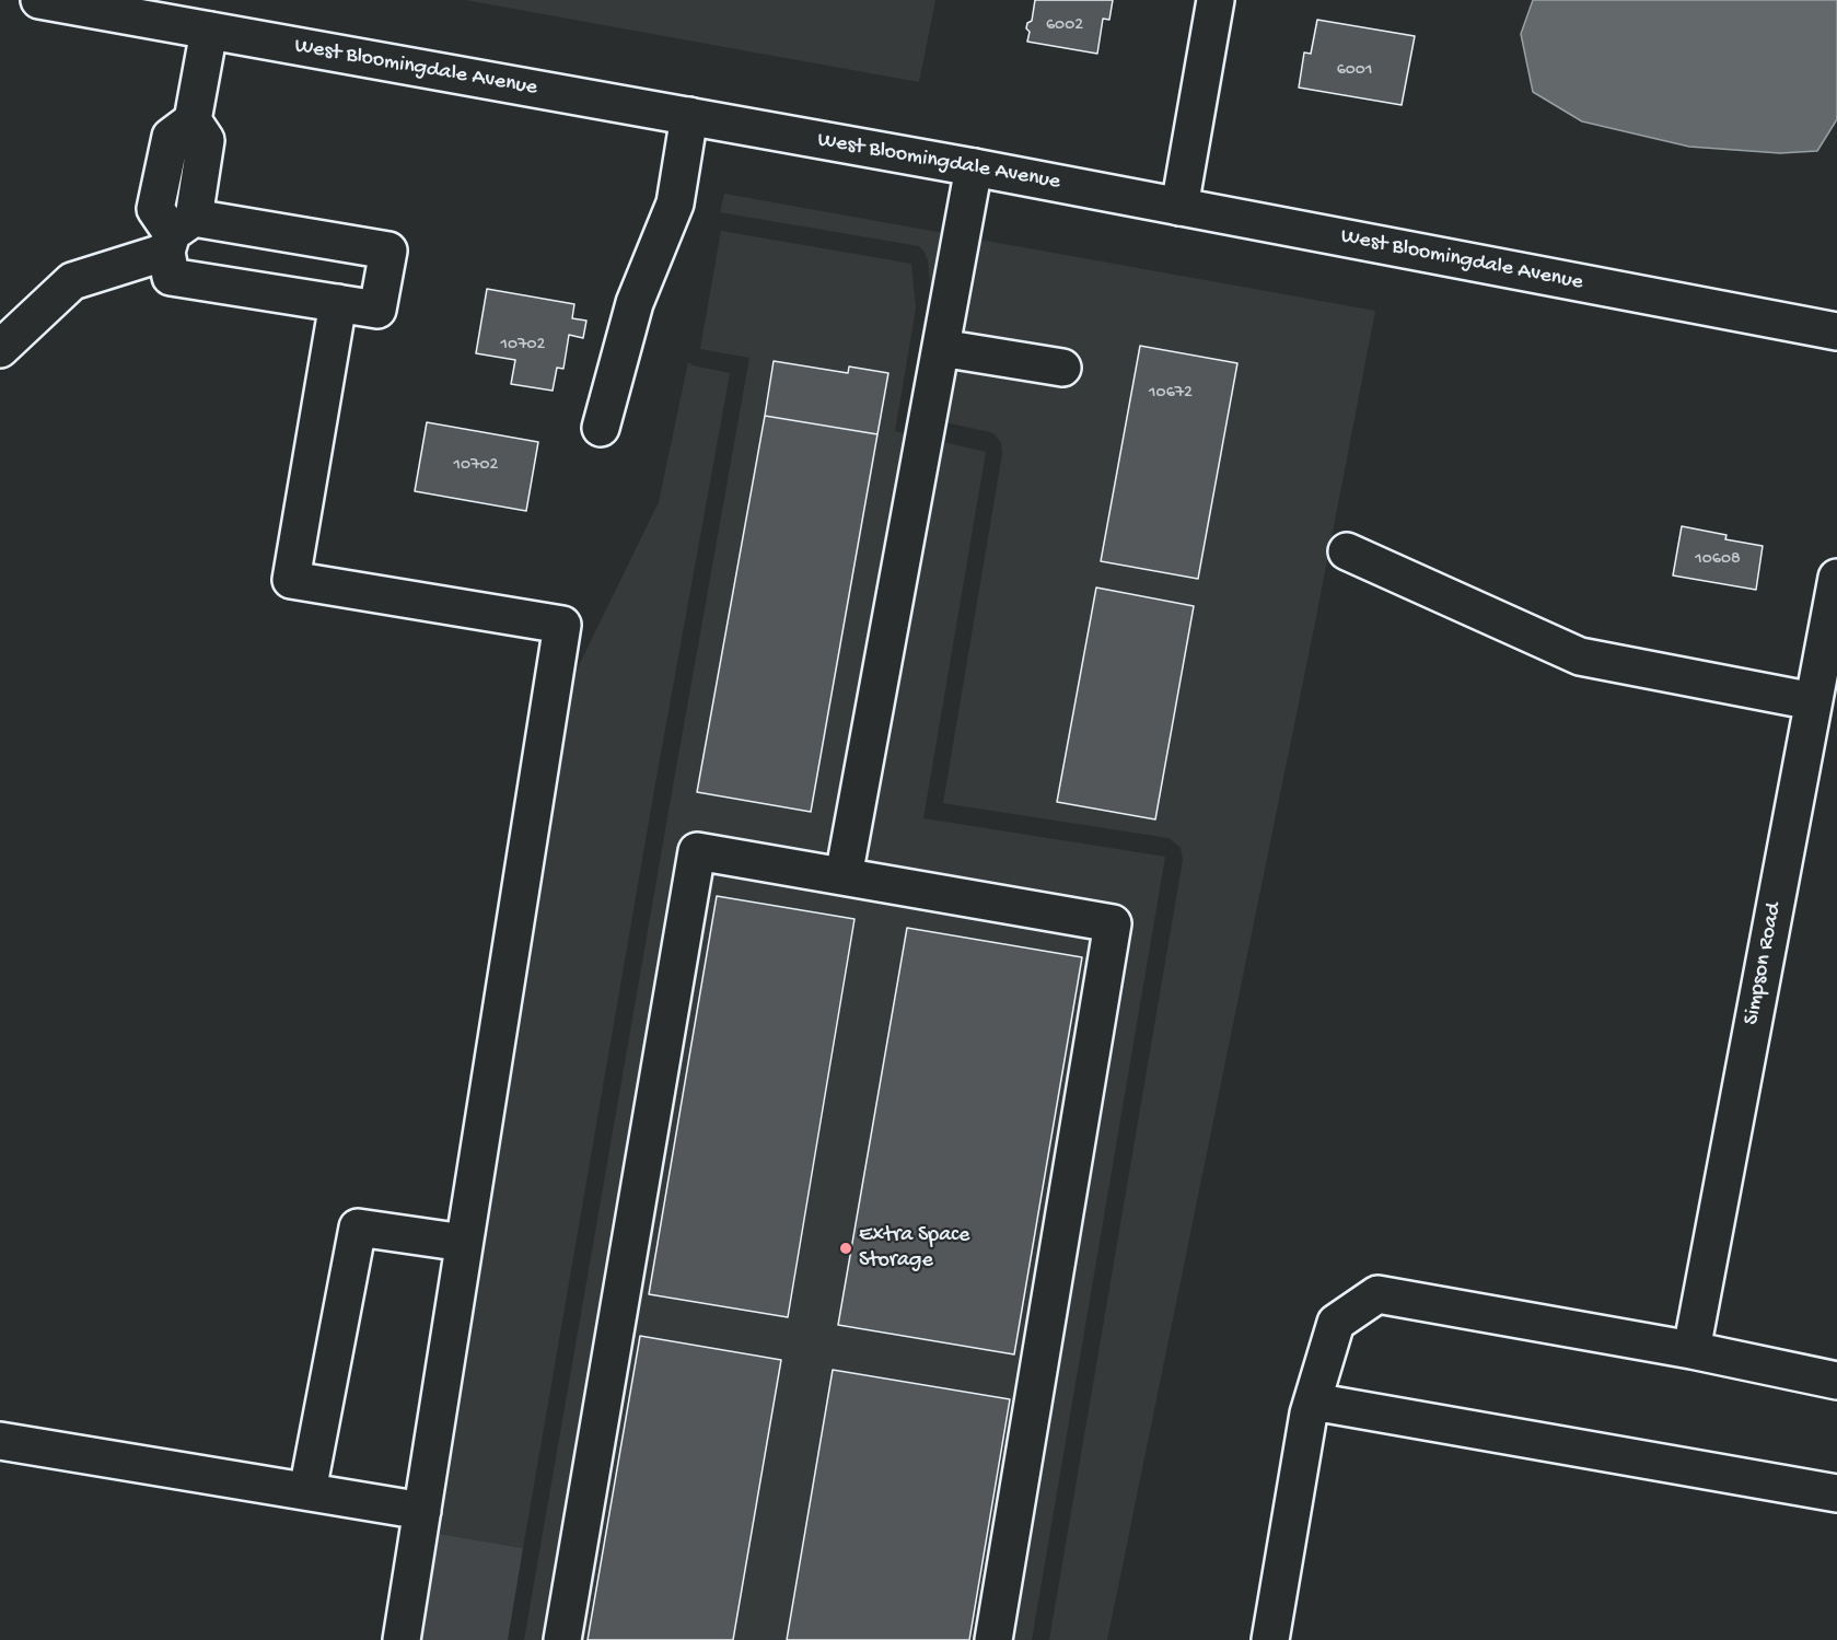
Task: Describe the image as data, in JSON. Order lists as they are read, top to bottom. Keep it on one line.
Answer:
{"streets":{"street":["West Bloomingdale Avenue","Simpson Road"]},"places":["Extra Space Storage"],"house_numbers":["6002","6001","10702","10672","10702","10608"]}
